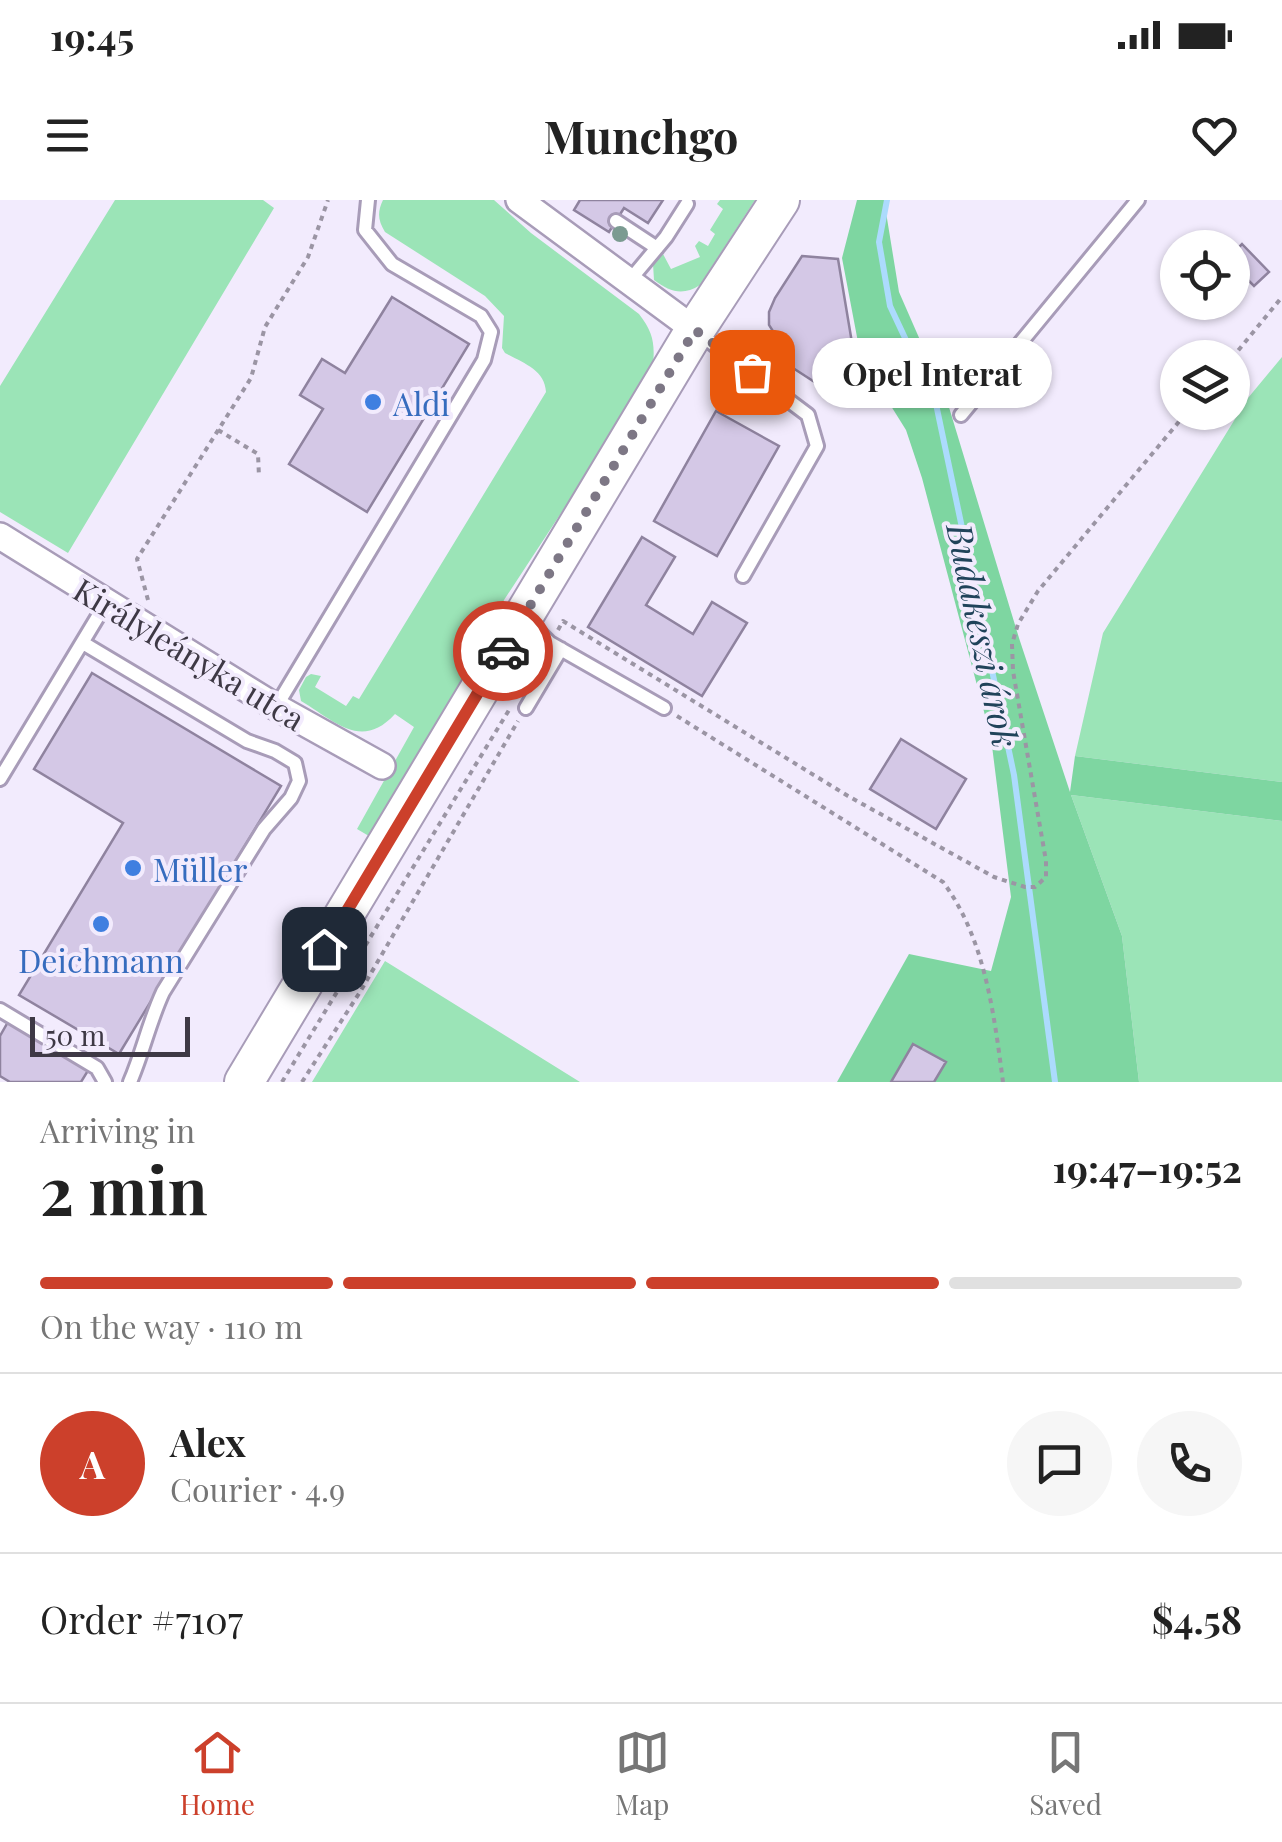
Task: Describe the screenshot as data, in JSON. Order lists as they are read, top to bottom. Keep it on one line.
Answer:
{"streets":{"street":["Királyleányka utca"]},"water":["Budakeszi árok"],"places":["Opel Interat","Aldi","Müller","Deichmann"],"scale_bar":"50 m","page":{"status":"19:45","header":"Munchgo","bubble":"Opel Interat","scale":"50 m","heading":["2 min","Arriving in","19:47–19:52"],"panel":["Alex","Courier · 4.9","Order #7107","$4.58"],"bar":"On the way · 110 m","round":"A","tabs":["Home","Map","Saved"]}}
